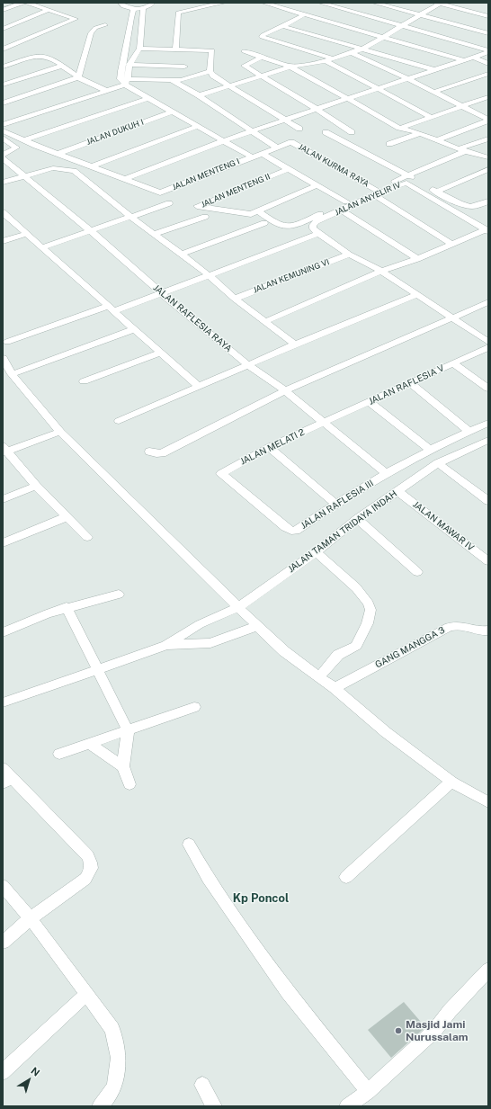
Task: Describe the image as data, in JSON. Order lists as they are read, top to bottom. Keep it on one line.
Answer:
{"streets":{"street":["JALAN DUKUH I","JALAN KURMA RAYA","JALAN MENTENG I","JALAN MENTENG II","JALAN ANYELIR IV","JALAN KEMUNING VI","JALAN RAFLESIA RAYA","JALAN RAFLESIA V","JALAN MELATI 2","JALAN RAFLESIA III","JALAN MAWAR IV","JALAN TAMAN TRIDAYA INDAH","GANG MANGGA 3"]},"crossings":[["JALAN KURMA RAYA","JALAN MENTENG I"],["JALAN KURMA RAYA","JALAN ANYELIR IV"],["JALAN RAFLESIA RAYA","JALAN RAFLESIA V"],["JALAN RAFLESIA RAYA","JALAN MELATI 2"],["JALAN RAFLESIA RAYA","JALAN RAFLESIA III"],["JALAN RAFLESIA V","JALAN MELATI 2"],["JALAN MELATI 2","JALAN RAFLESIA III"],["JALAN MAWAR IV","JALAN TAMAN TRIDAYA INDAH"]],"districts":["Kp Poncol"],"places":["Masjid Jami Nurussalam"],"north":"top right"}
